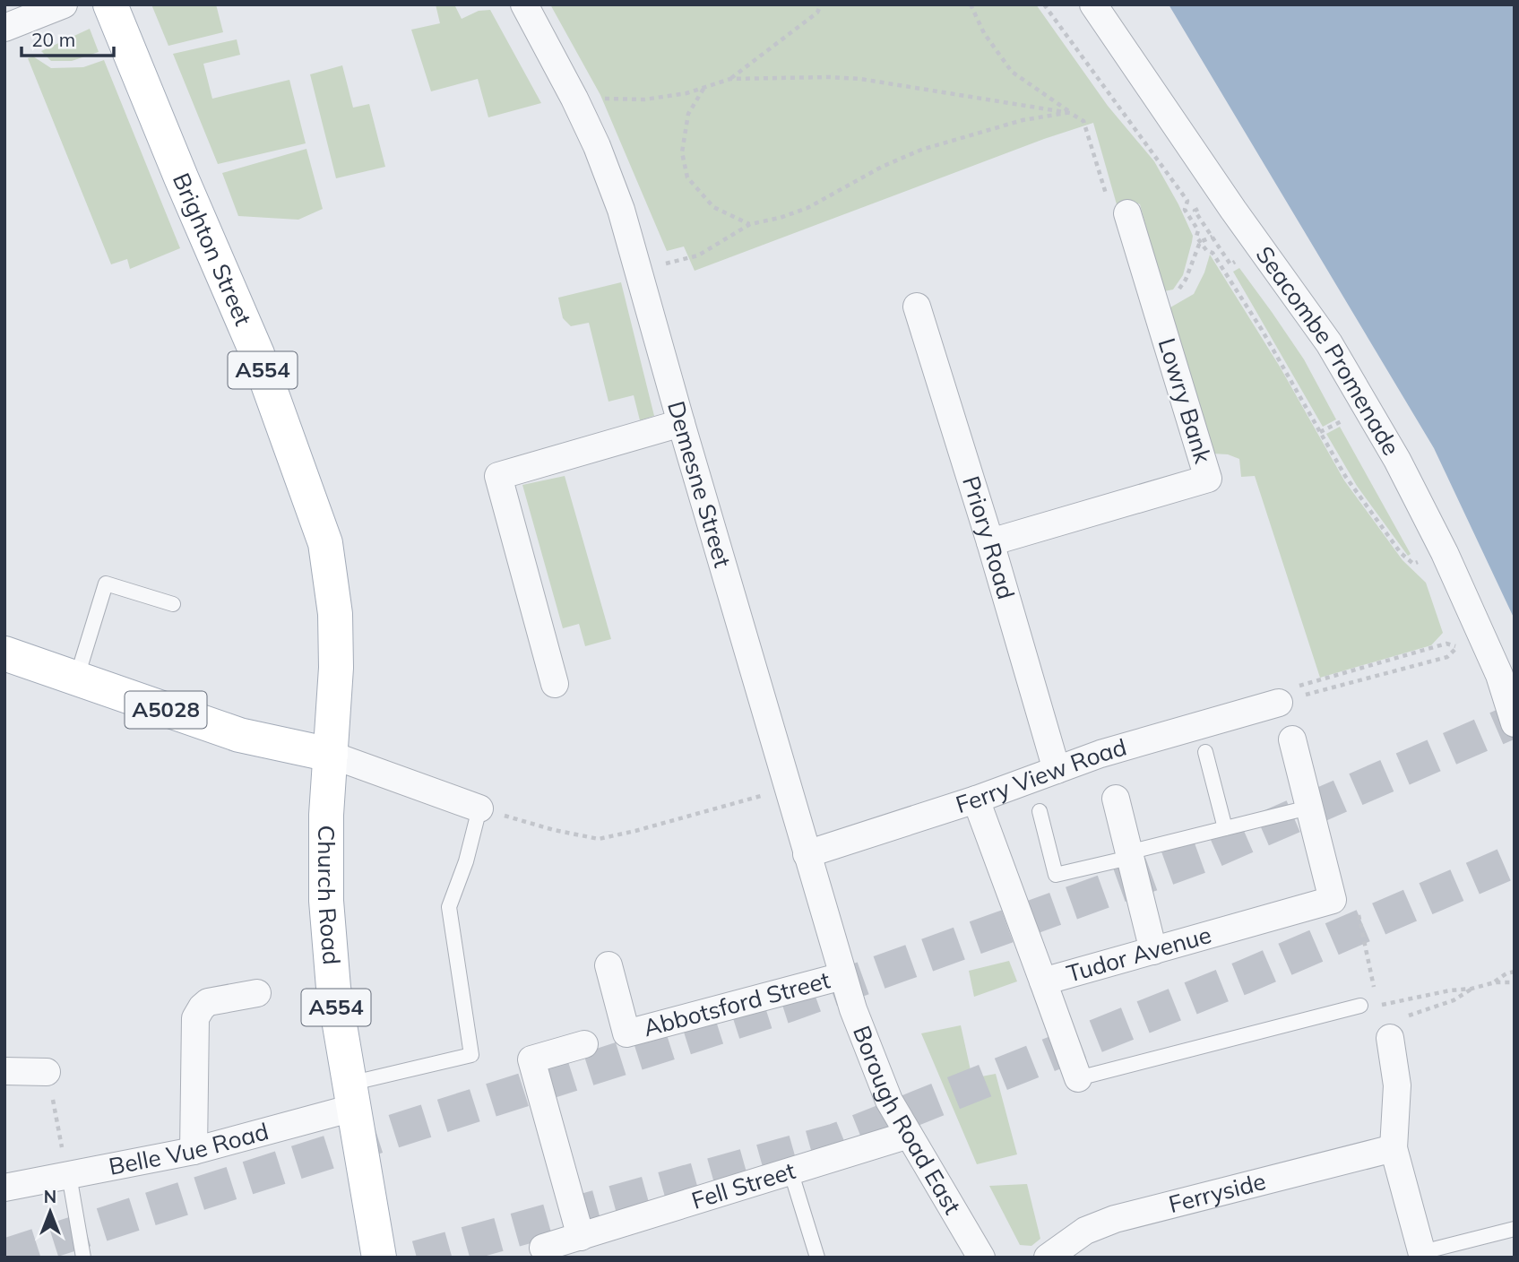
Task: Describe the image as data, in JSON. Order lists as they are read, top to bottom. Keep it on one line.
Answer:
{"streets":{"main road":["Brighton Street","A554","A5028","Church Road"],"street":["Seacombe Promenade","Lowry Bank","Demesne Street","Priory Road","Ferry View Road","Tudor Avenue","Abbotsford Street","Borough Road East","Belle Vue Road","Fell Street","Ferryside"]},"crossings":[["Brighton Street","A5028"],["Brighton Street","Church Road"],["Lowry Bank","Priory Road"],["Demesne Street","Ferry View Road"],["Demesne Street","Abbotsford Street"],["Demesne Street","Borough Road East"],["Priory Road","Ferry View Road"],["A5028","Church Road"],["Church Road","Belle Vue Road"],["Abbotsford Street","Borough Road East"],["Borough Road East","Fell Street"]],"scale_bar":"20 m","north":"top"}
